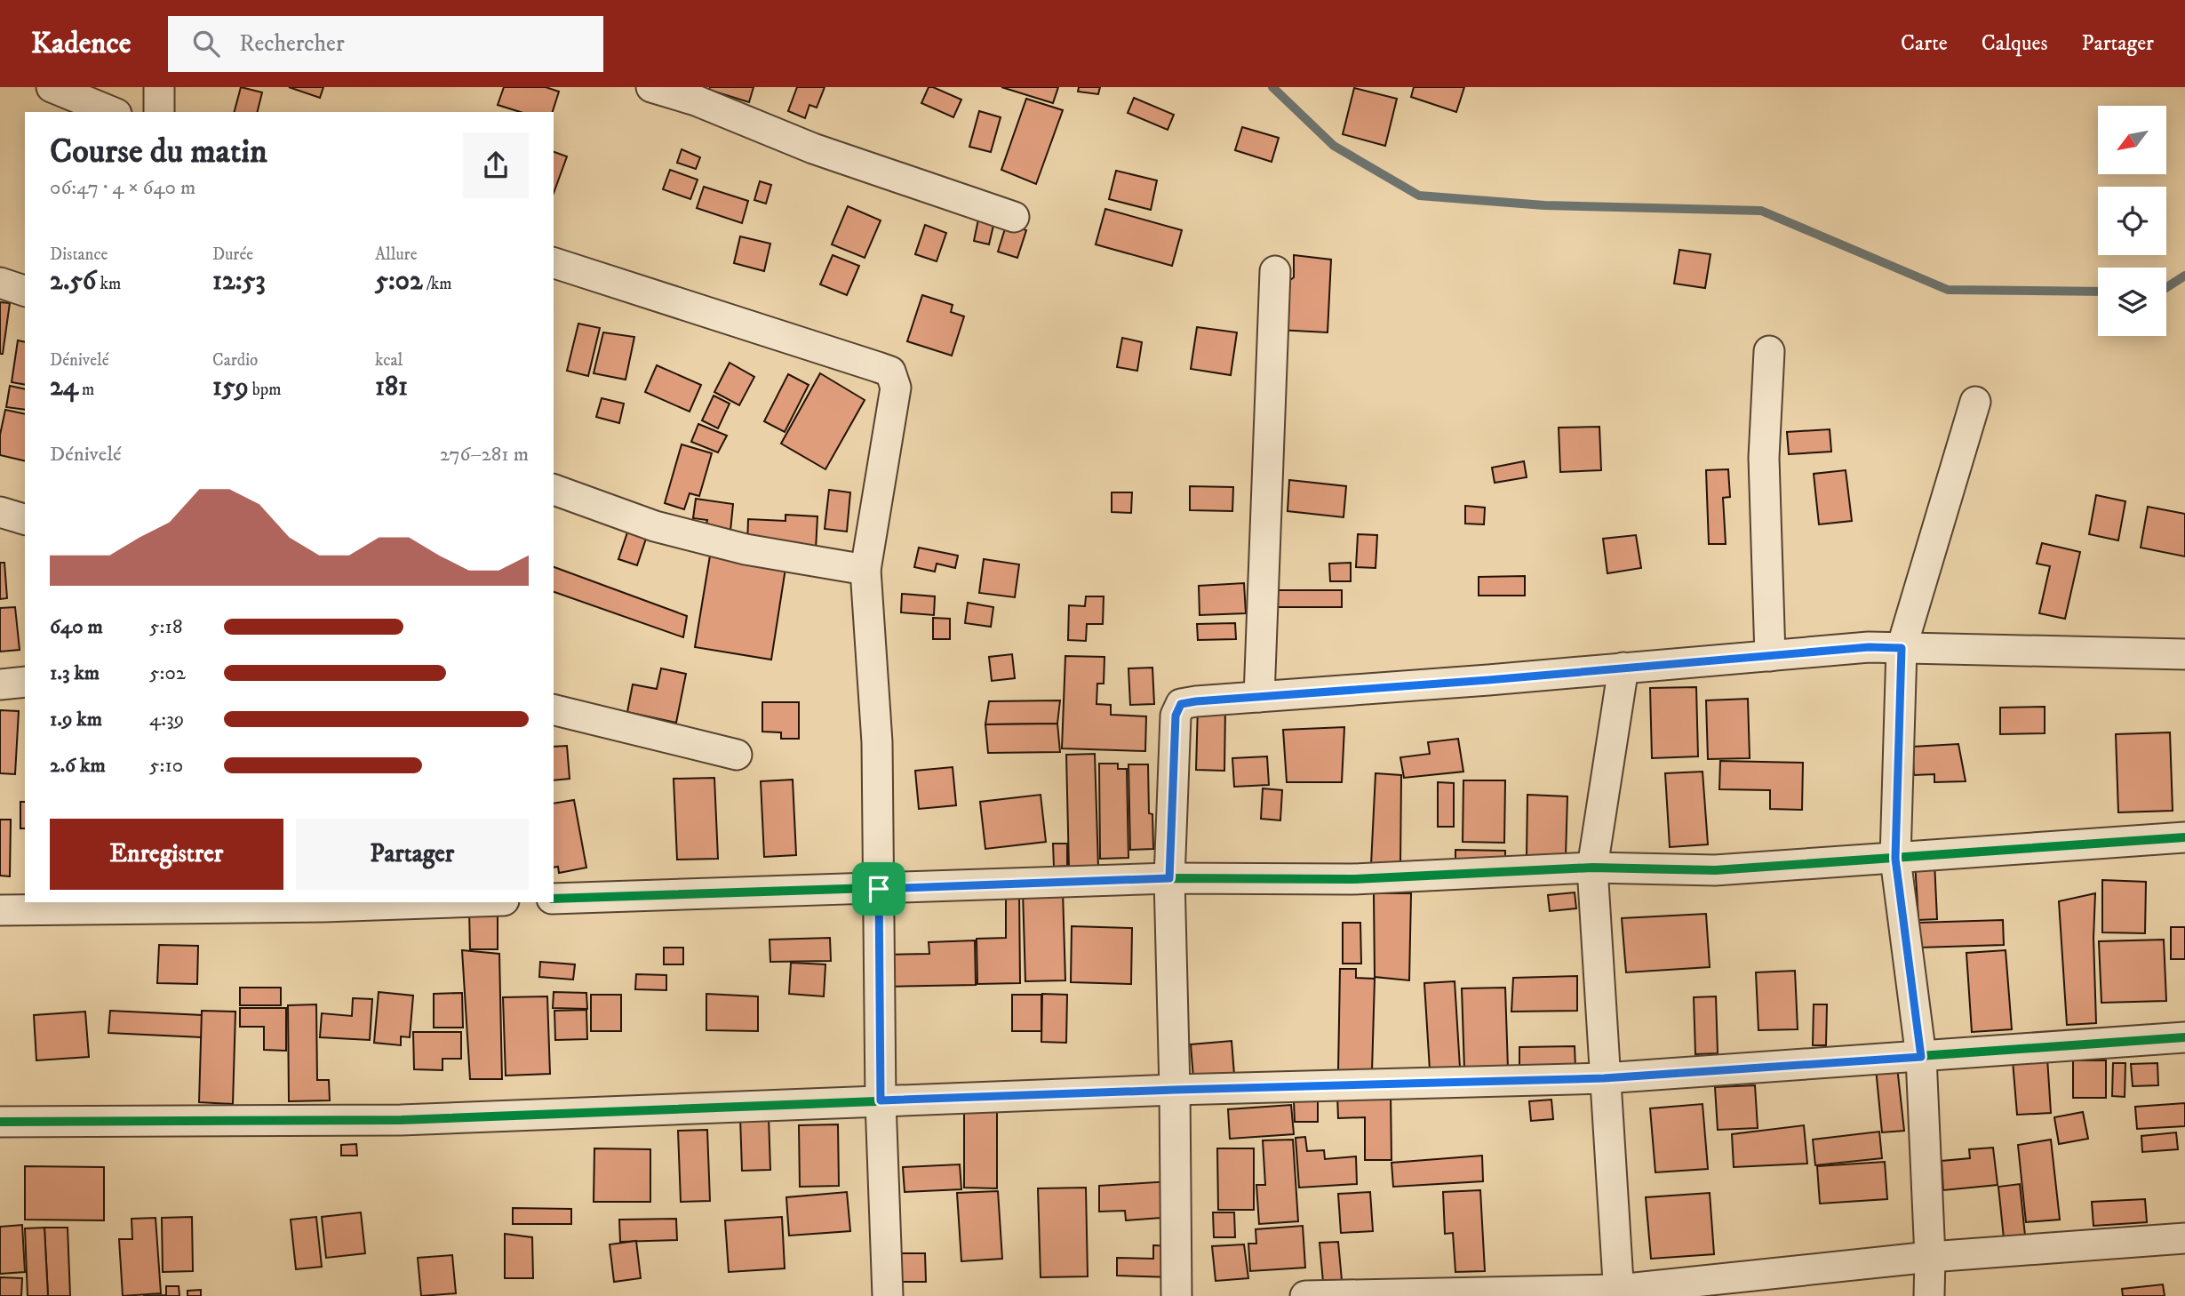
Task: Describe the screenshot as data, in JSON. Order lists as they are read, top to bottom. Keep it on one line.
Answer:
{"north":"bottom left","page":{"header":"Kadence","search":"Rechercher","nav":["Carte","Calques","Partager"],"heading":["Course du matin","06:47 · 4 × 640 m"],"stats":[["Distance","2.56 km"],["Durée","12:53"],["Allure","5:02 /km"],["Dénivelé","24 m"],["Cardio","159 bpm"],["kcal","181"]],"chart":["Dénivelé","276–281 m"],"list":[{"name":"640 m","note":"5:18"},{"name":"1.3 km","note":"5:02"},{"name":"1.9 km","note":"4:39"},{"name":"2.6 km","note":"5:10"}],"buttons":["Enregistrer","Partager"]}}
